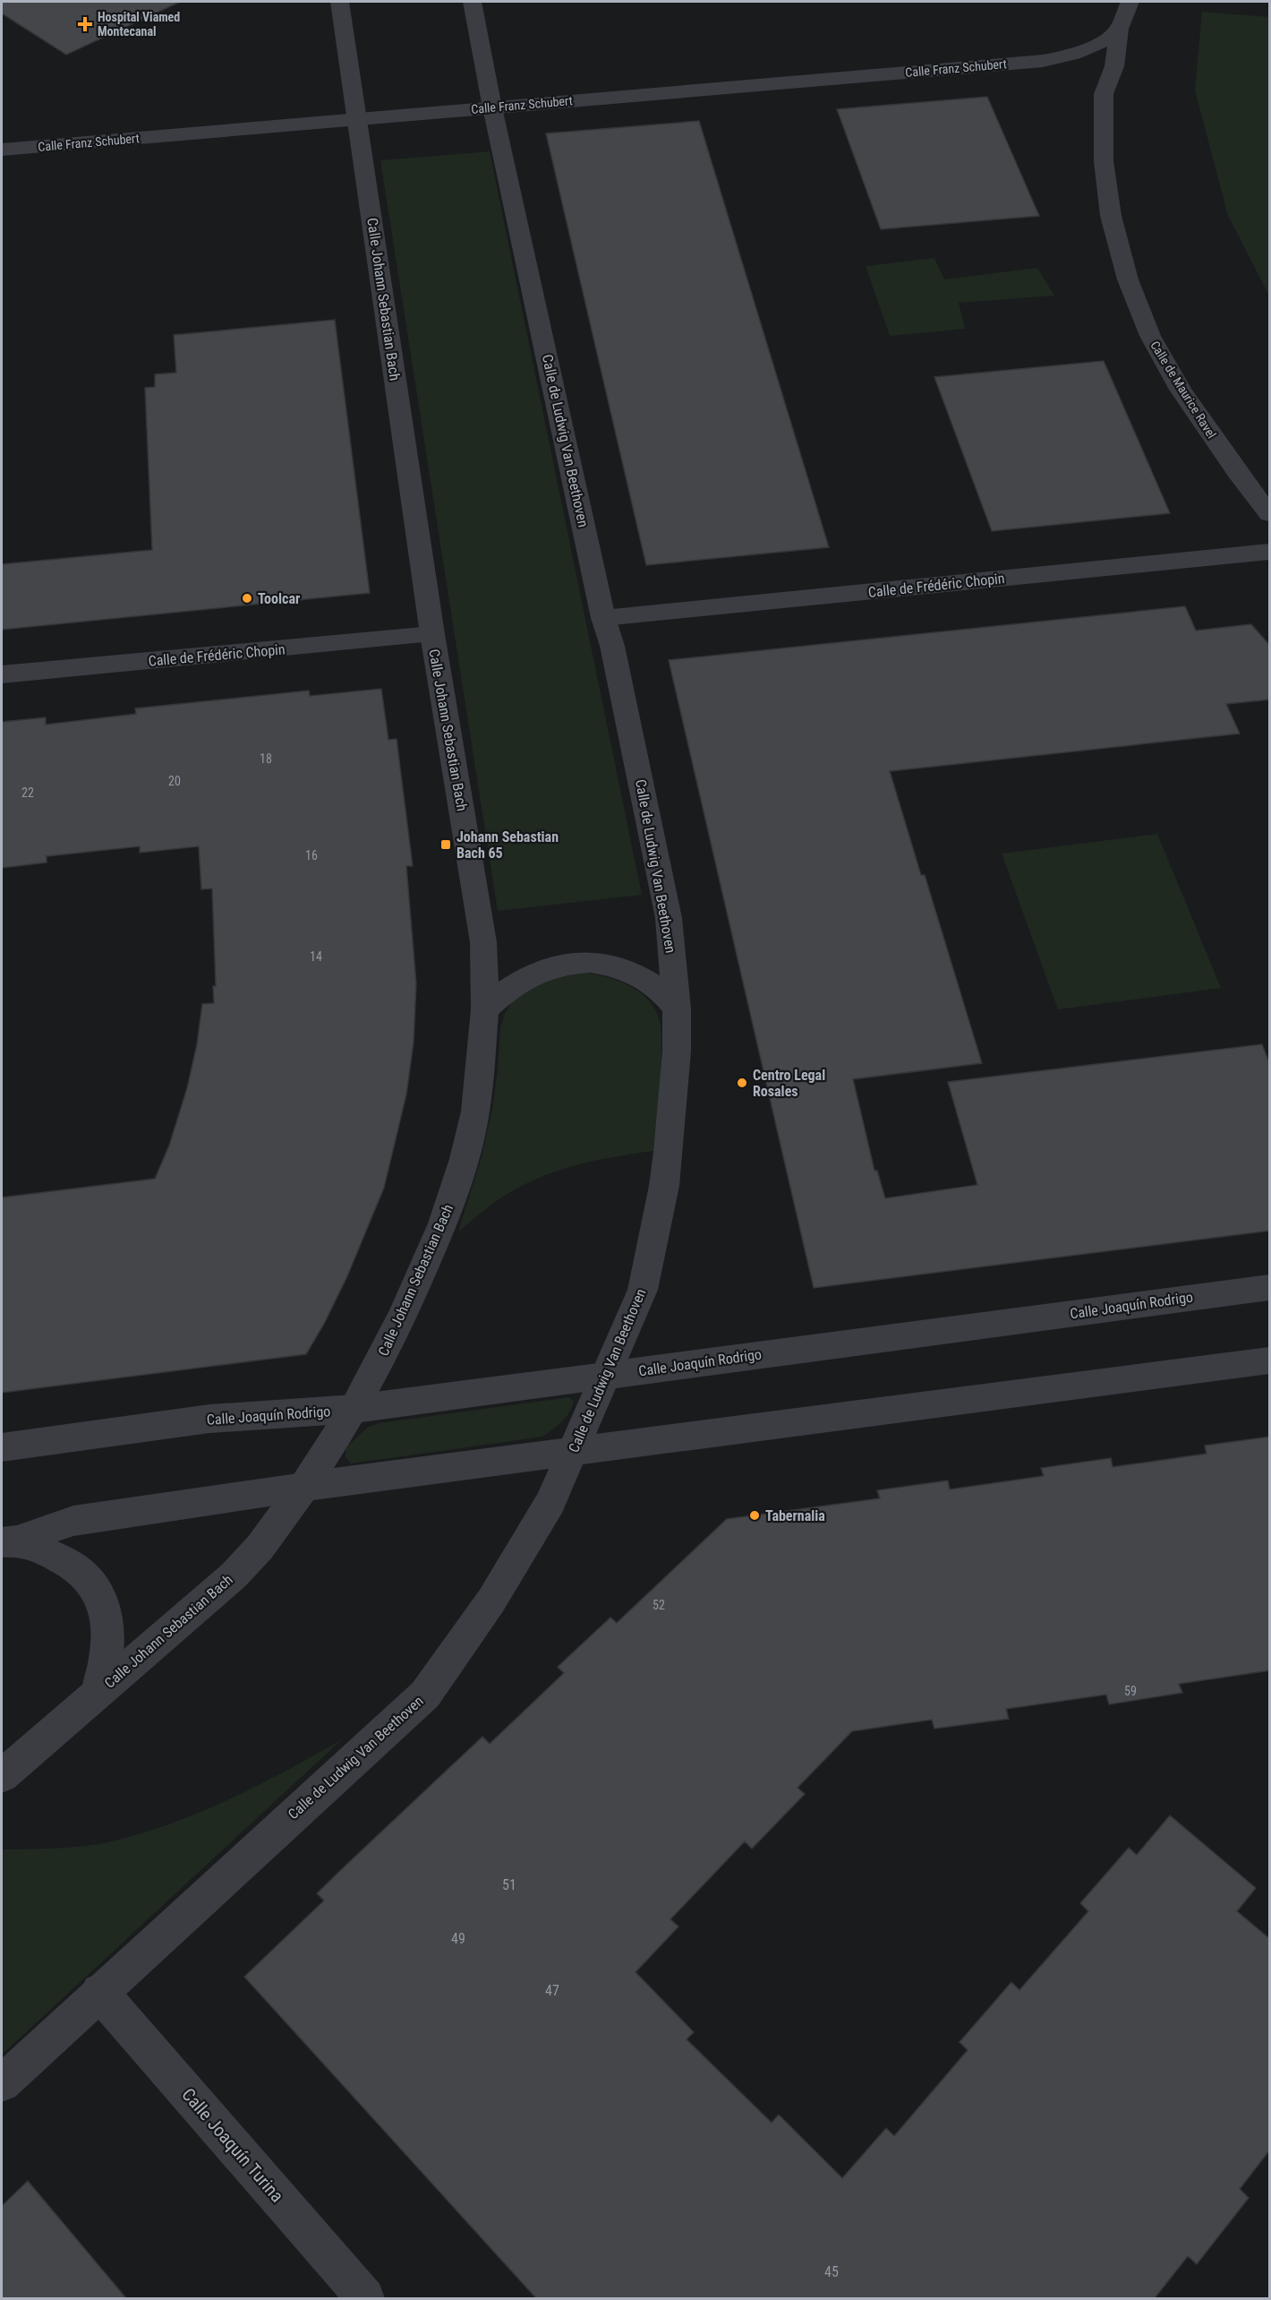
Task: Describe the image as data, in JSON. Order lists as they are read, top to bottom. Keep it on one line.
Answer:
{"streets":{"street":["Calle Franz Schubert","Calle Johann Sebastian Bach","Calle de Maurice Ravel","Calle de Ludwig Van Beethoven","Calle de Frédéric Chopin","Calle Joaquín Rodrigo","Calle Joaquín Turina"]},"crossings":[["Calle Franz Schubert","Calle Johann Sebastian Bach"],["Calle Franz Schubert","Calle de Maurice Ravel"],["Calle Franz Schubert","Calle de Ludwig Van Beethoven"],["Calle Johann Sebastian Bach","Calle de Frédéric Chopin"],["Calle Johann Sebastian Bach","Calle Joaquín Rodrigo"],["Calle de Ludwig Van Beethoven","Calle de Frédéric Chopin"],["Calle de Ludwig Van Beethoven","Calle Joaquín Rodrigo"],["Calle de Ludwig Van Beethoven","Calle Joaquín Turina"]],"places":{"health":["Hospital Viamed Montecanal"],"other":["Toolcar","Centro Legal Rosales","Tabernalia"],"transit":["Johann Sebastian Bach 65"]},"house_numbers":["18","20","22","16","14","52","59","51","49","47","45"]}
